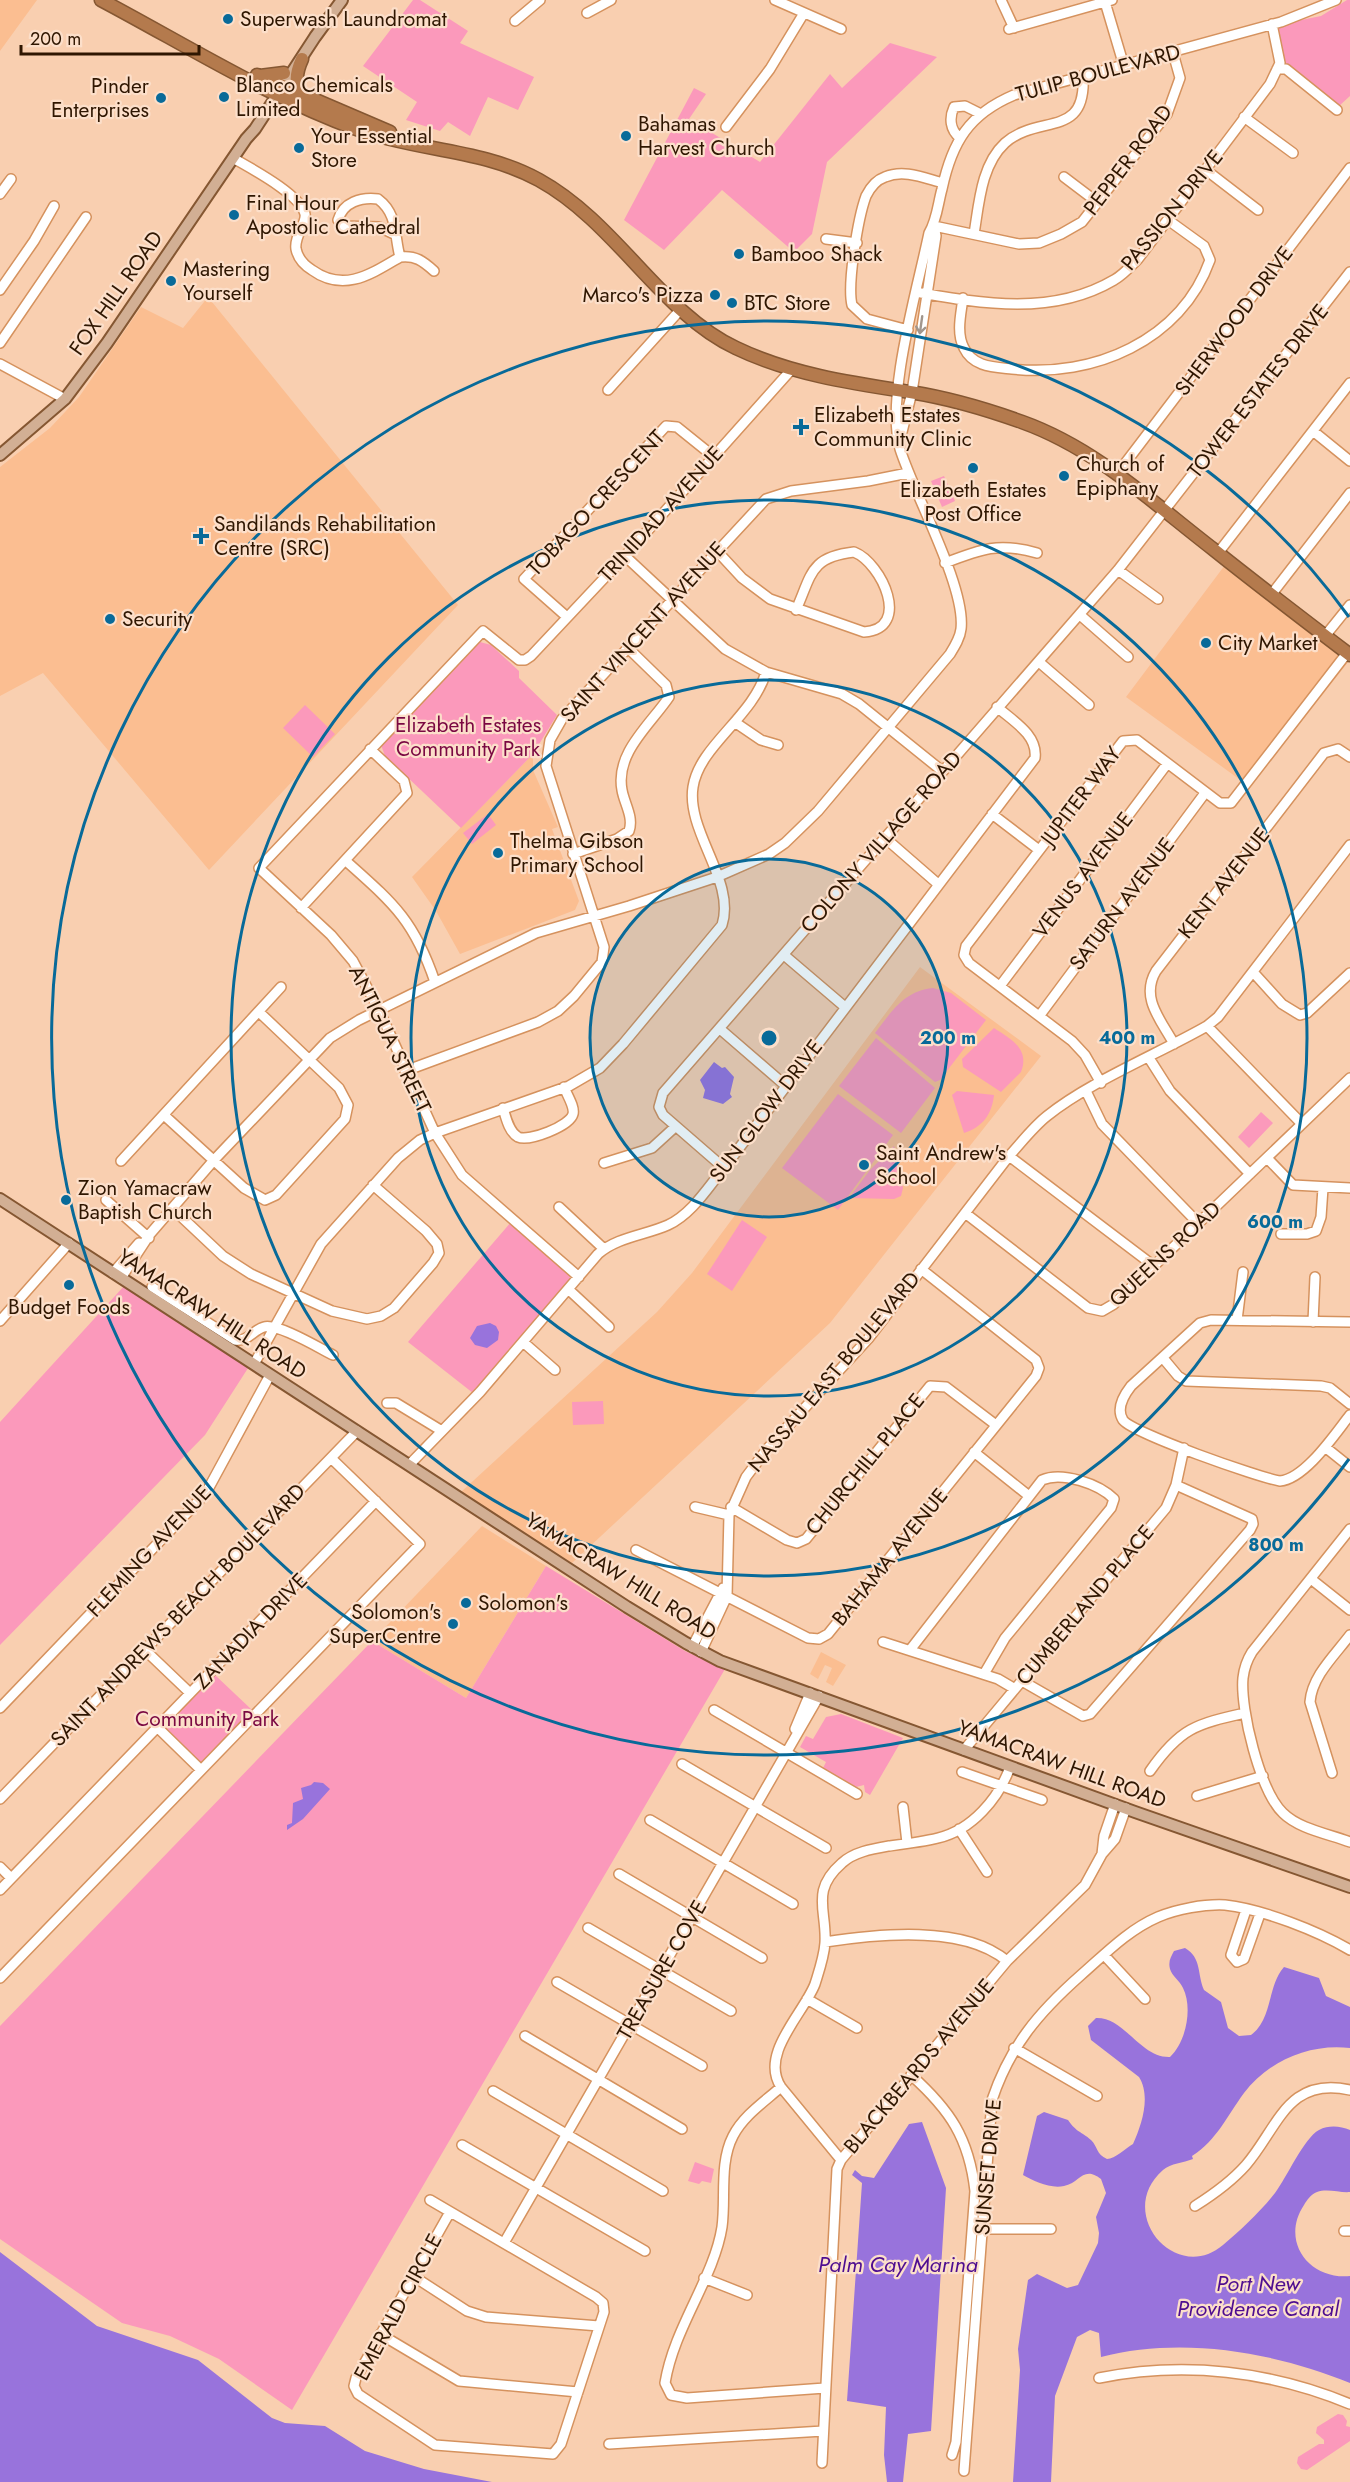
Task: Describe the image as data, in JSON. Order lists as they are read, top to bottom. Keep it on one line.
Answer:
{"streets":{"main road":["FOX HILL ROAD","YAMACRAW HILL ROAD"],"street":["TULIP BOULEVARD","PEPPER ROAD","PASSION DRIVE","SHERWOOD DRIVE","TOWER ESTATES DRIVE","TOBAGO CRESCENT","TRINIDAD AVENUE","SAINT VINCENT AVENUE","JUPITER WAY","COLONY VILLAGE ROAD","VENUS AVENUE","KENT AVENUE","SATURN AVENUE","ANTIGUA STREET","SUN GLOW DRIVE","QUEENS ROAD","NASSAU EAST BOULEVARD","CHURCHILL PLACE","FLEMING AVENUE","BAHAMA AVENUE","CUMBERLAND PLACE","SAINT ANDREWS BEACH BOULEVARD","ZANADIA DRIVE","TREASURE COVE","BLACKBEARDS AVENUE","SUNSET DRIVE","EMERALD CIRCLE"]},"crossings":[["TULIP BOULEVARD","PEPPER ROAD"],["TULIP BOULEVARD","PASSION DRIVE"],["TULIP BOULEVARD","SAINT VINCENT AVENUE"],["TULIP BOULEVARD","ANTIGUA STREET"],["TULIP BOULEVARD","YAMACRAW HILL ROAD"],["TOWER ESTATES DRIVE","COLONY VILLAGE ROAD"],["TOBAGO CRESCENT","TRINIDAD AVENUE"],["TRINIDAD AVENUE","ANTIGUA STREET"],["SAINT VINCENT AVENUE","ANTIGUA STREET"],["JUPITER WAY","VENUS AVENUE"],["JUPITER WAY","SATURN AVENUE"],["JUPITER WAY","NASSAU EAST BOULEVARD"],["COLONY VILLAGE ROAD","SUN GLOW DRIVE"],["KENT AVENUE","NASSAU EAST BOULEVARD"],["ANTIGUA STREET","SUN GLOW DRIVE"],["SUN GLOW DRIVE","YAMACRAW HILL ROAD"],["QUEENS ROAD","NASSAU EAST BOULEVARD"],["YAMACRAW HILL ROAD","NASSAU EAST BOULEVARD"],["YAMACRAW HILL ROAD","FLEMING AVENUE"],["YAMACRAW HILL ROAD","CUMBERLAND PLACE"],["YAMACRAW HILL ROAD","SAINT ANDREWS BEACH BOULEVARD"],["YAMACRAW HILL ROAD","TREASURE COVE"],["YAMACRAW HILL ROAD","BLACKBEARDS AVENUE"],["NASSAU EAST BOULEVARD","CHURCHILL PLACE"],["NASSAU EAST BOULEVARD","BAHAMA AVENUE"],["CHURCHILL PLACE","BAHAMA AVENUE"],["TREASURE COVE","EMERALD CIRCLE"]],"water":["Palm Cay Marina","Port New Providence Canal"],"parks":["Elizabeth Estates Community Park","Community Park"],"places":{"other":["Superwash Laundromat","Blanco Chemicals Limited","Pinder Enterprises","Bahamas Harvest Church","Your Essential Store","Final Hour Apostolic Cathedral","Bamboo Shack","Mastering Yourself","Marco's Pizza","BTC Store","Elizabeth Estates Post Office","Church of Epiphany","Security","City Market","Thelma Gibson Primary School","Saint Andrew's School","Zion Yamacraw Baptish Church","Budget Foods","Solomon's","Solomon's SuperCentre"],"health":["Elizabeth Estates Community Clinic","Sandilands Rehabilitation Centre (SRC)"]},"scale_bar":"200 m","rings":["200 m","400 m","600 m","800 m"]}
